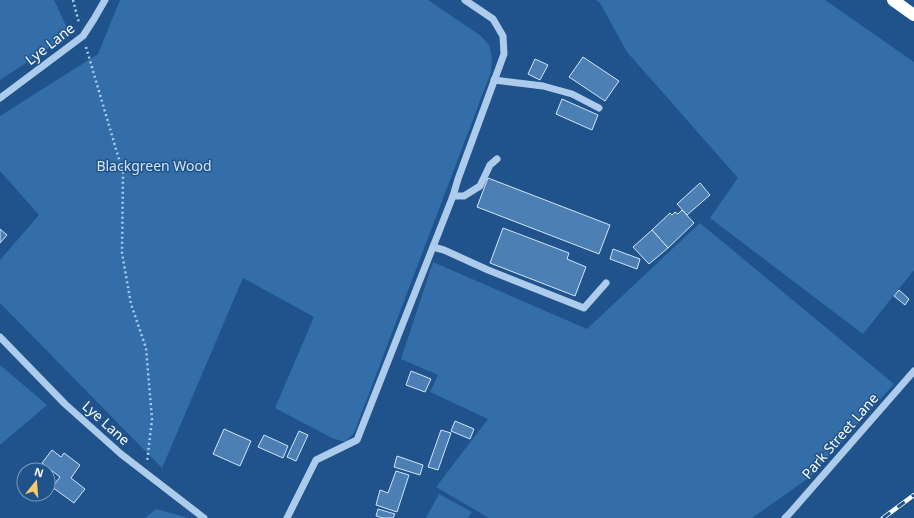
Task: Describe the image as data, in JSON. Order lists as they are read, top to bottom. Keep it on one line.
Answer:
{"streets":{"street":["Lye Lane","Park Street Lane"]},"parks":["Blackgreen Wood"],"north":"top"}
